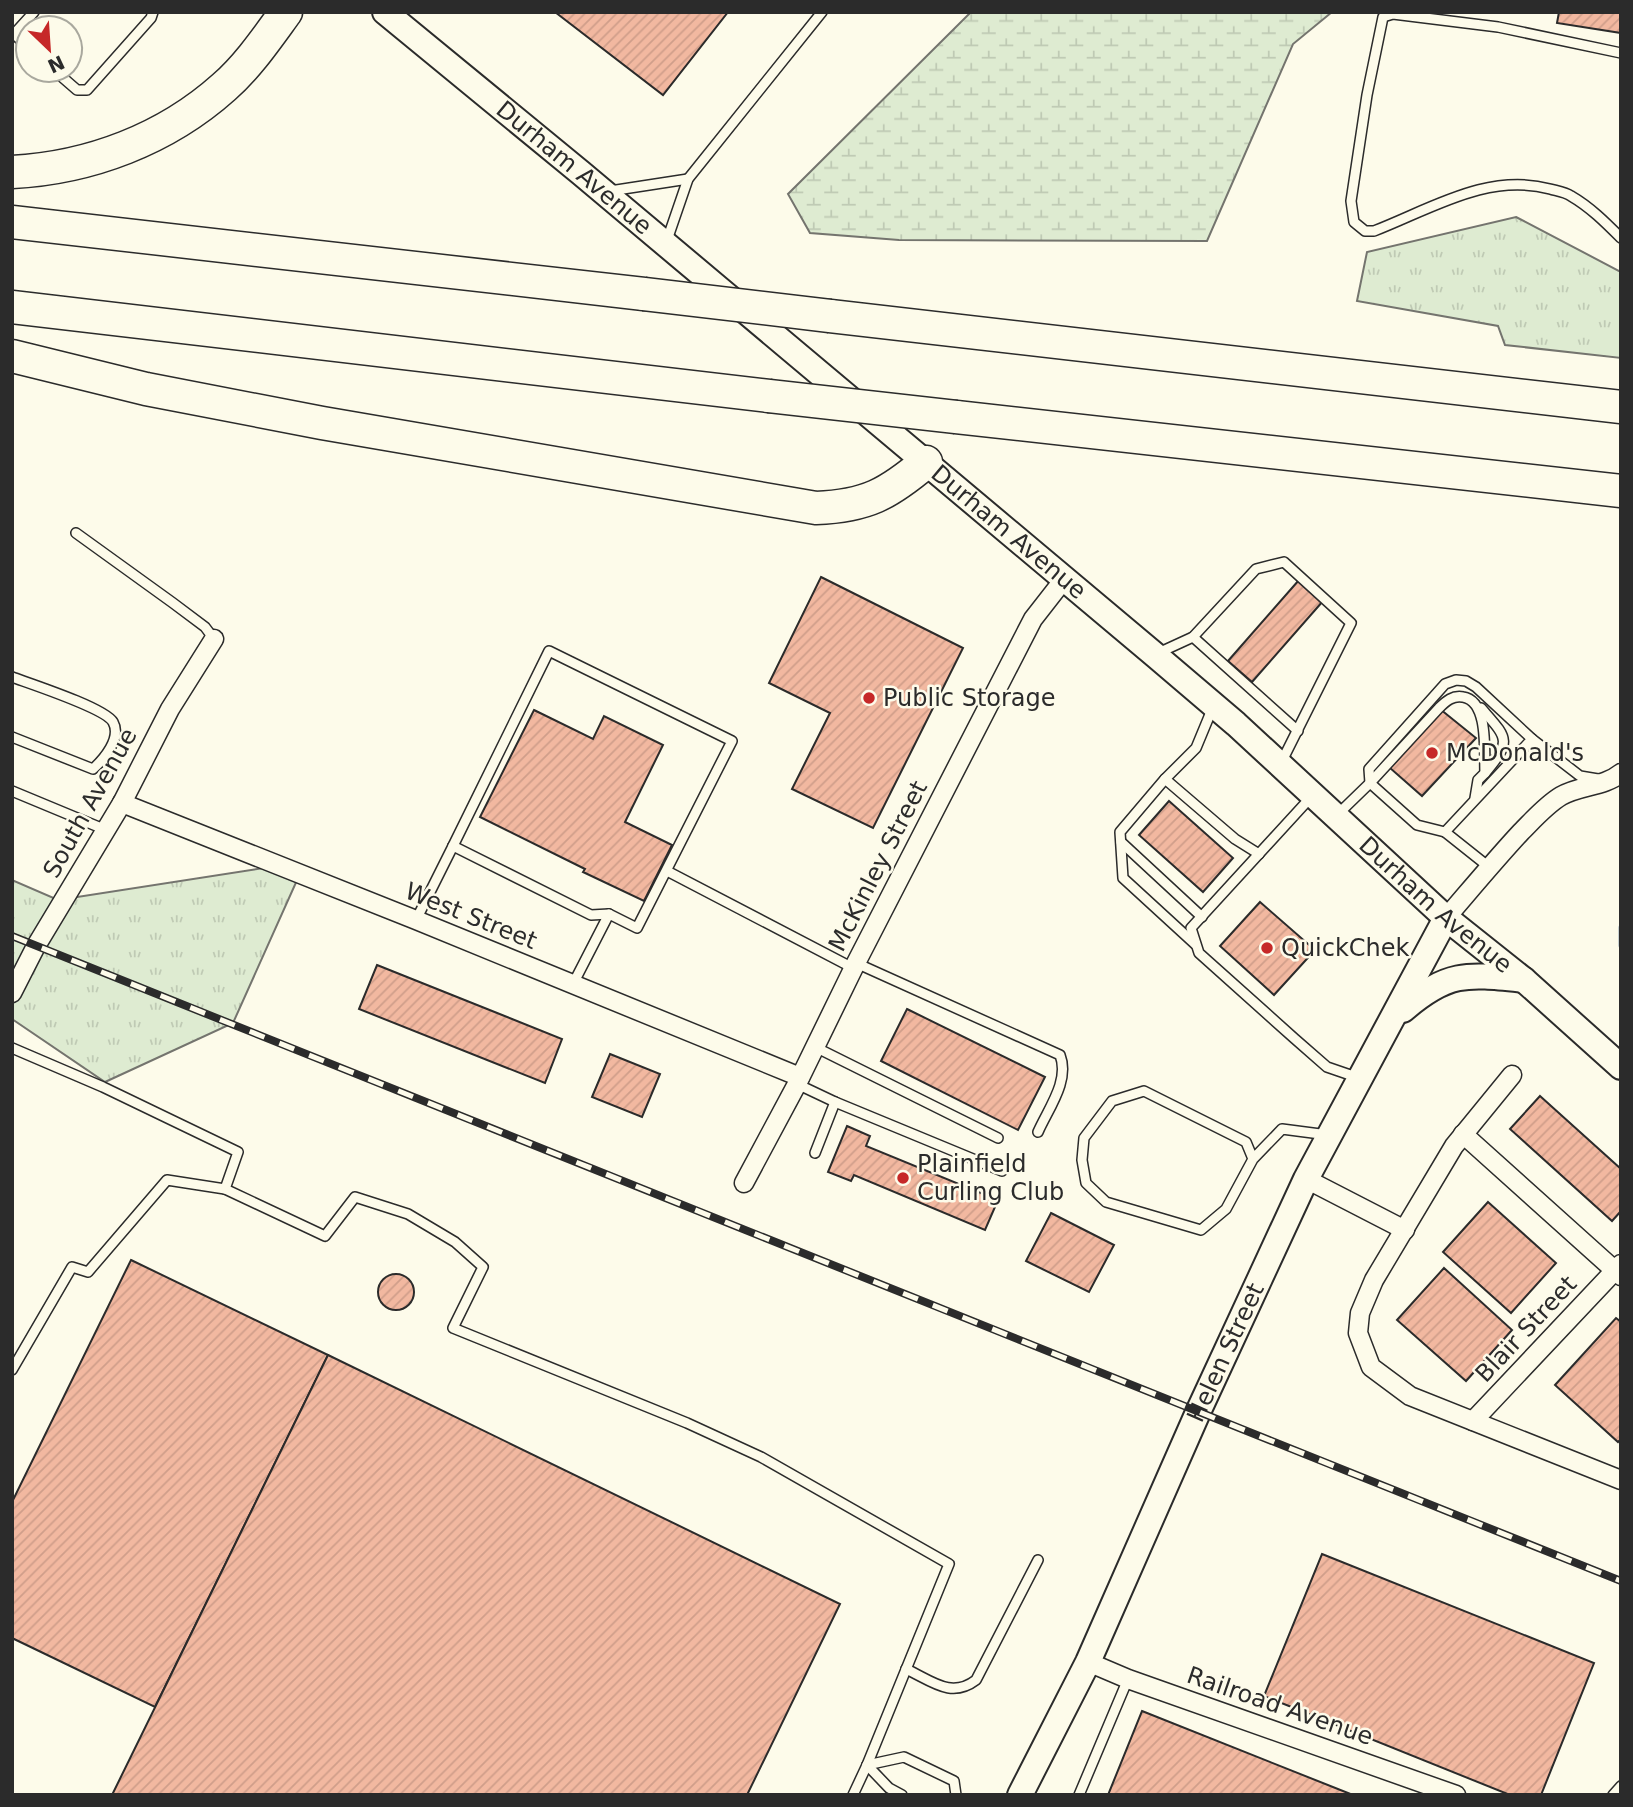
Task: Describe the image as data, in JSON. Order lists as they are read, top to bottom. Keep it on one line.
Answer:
{"streets":{"main road":["Durham Avenue","Helen Street"],"street":["South Avenue","McKinley Street","West Street","Blair Street","Railroad Avenue"]},"crossings":[["Durham Avenue","McKinley Street"],["Durham Avenue","Helen Street"],["South Avenue","West Street"],["McKinley Street","West Street"],["Helen Street","Railroad Avenue"]],"places":["Public Storage","McDonald's","QuickChek","Plainfield Curling Club"],"north":"bottom right"}
